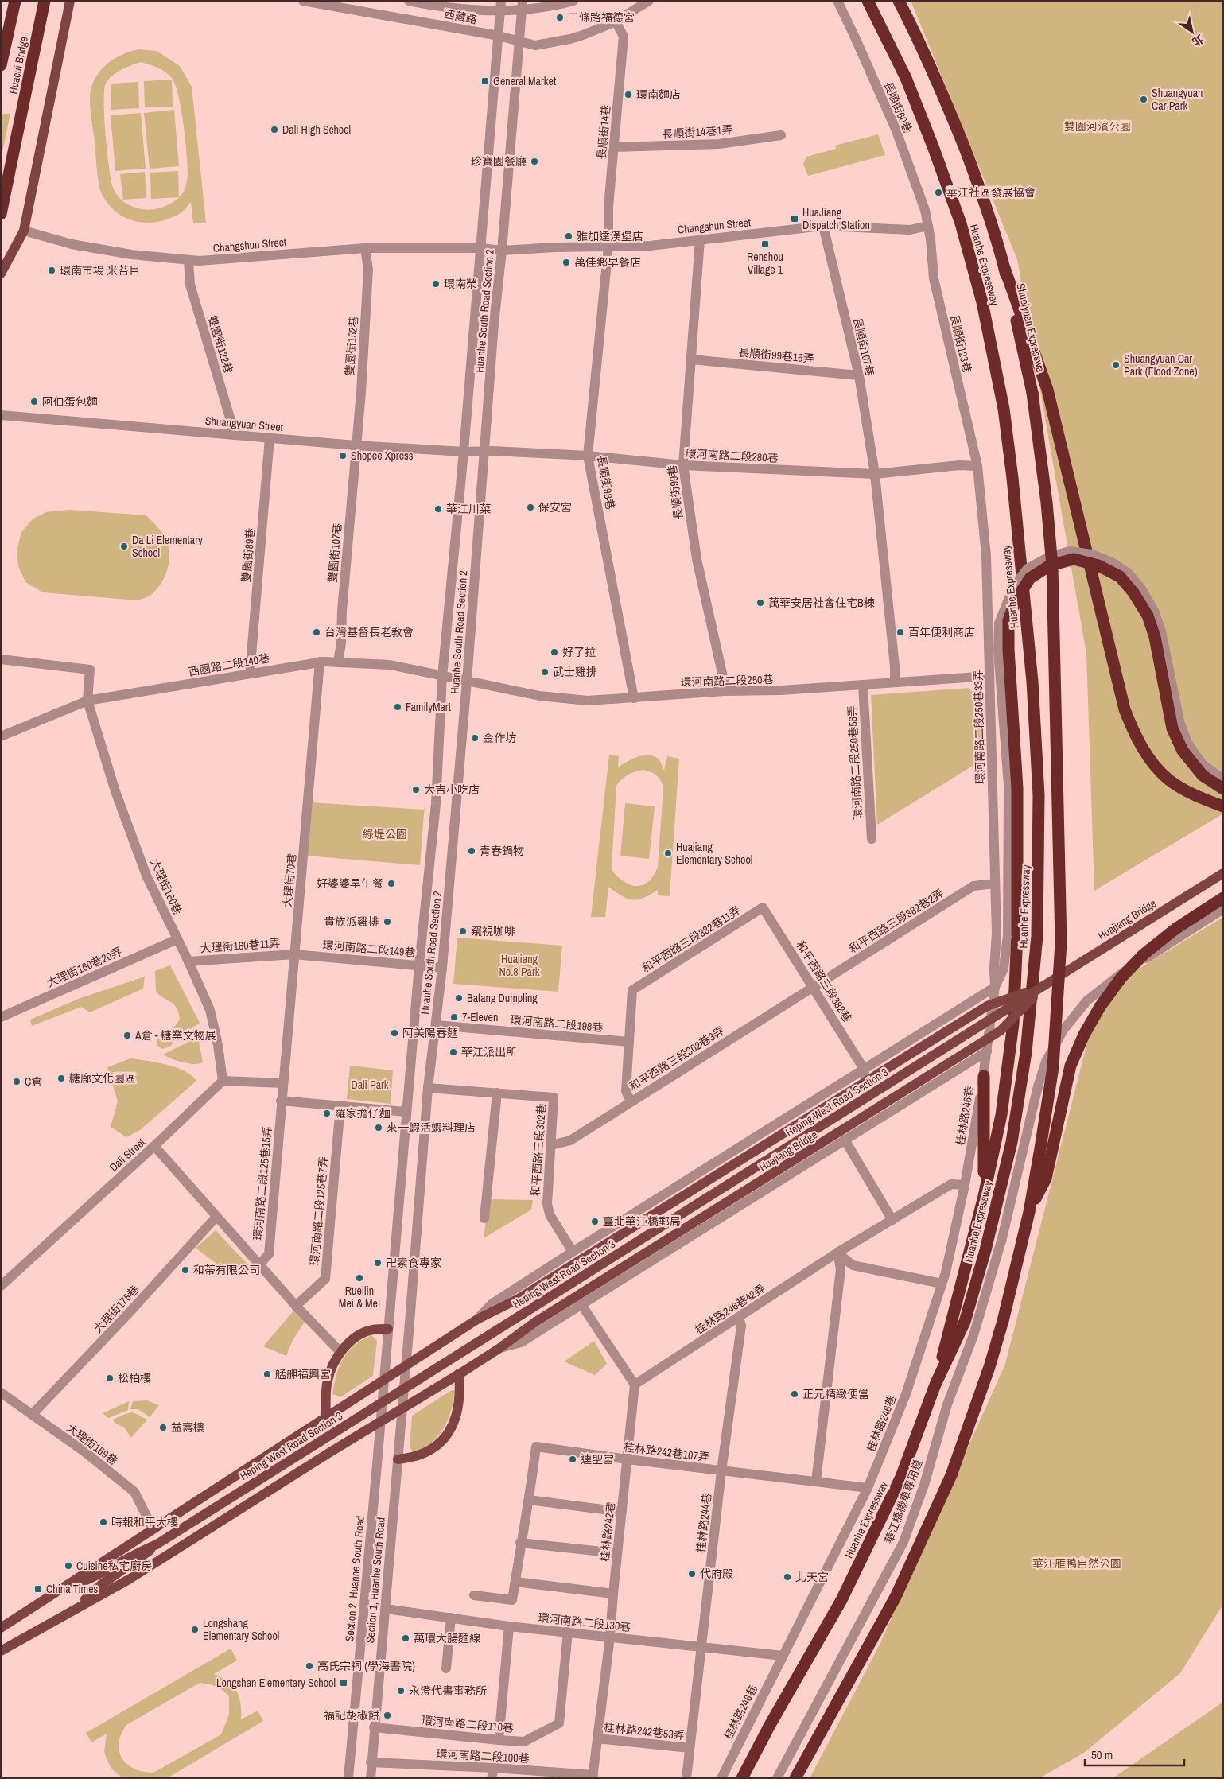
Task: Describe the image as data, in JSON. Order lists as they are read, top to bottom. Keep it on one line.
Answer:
{"streets":{"highway":["Huacui Bridge","Huanhe Expressway"],"main road":["Huajiang Bridge","Heping West Road Section 3"],"street":["西藏路","長順街60巷","長順街14巷","長順街14巷1弄","Changshun Street","Huanhe South Road Section 2","長順街123巷","雙園街122巷","雙園街152巷","長順街107巷","長順街99巷16弄","Shuangyuan Street","環河南路二段280巷","長順街98巷","長順街99巷","雙園街107巷","雙園街89巷","西園路二段140巷","環河南路二段250巷","環河南路二段250巷33弄","環河南路二段250巷56弄","大理街70巷","大理街160巷","和平西路三段382巷2弄","和平西路三段382巷11弄","大理街160巷11弄","環河南路二段149巷","大理街160巷20弄","和平西路三段382巷","環河南路二段198巷","和平西路三段302巷3弄","桂林路246巷","和平西路三段302巷","Dali Street","環河南路二段125巷15弄","環河南路二段125巷7弄","大理街175巷","桂林路246巷42弄","大理街159巷","桂林路242巷107弄","華江橋機車專用道","桂林路244巷","桂林路242巷","Section 2, Huanhe South Road","Section 1, Huanhe South Road","環河南路二段130巷","環河南路二段110巷","桂林路242巷53弄","環河南路二段100巷"]},"crossings":[["西藏路","Huanhe South Road Section 2"],["長順街60巷","Changshun Street"],["長順街60巷","長順街123巷"],["長順街14巷","長順街14巷1弄"],["長順街14巷","Changshun Street"],["長順街14巷","長順街98巷"],["Changshun Street","Huanhe South Road Section 2"],["Changshun Street","長順街123巷"],["Changshun Street","雙園街122巷"],["Changshun Street","雙園街152巷"],["Changshun Street","長順街107巷"],["Changshun Street","長順街98巷"],["Changshun Street","長順街99巷"],["Huanhe South Road Section 2","Shuangyuan Street"],["Huanhe South Road Section 2","環河南路二段280巷"],["Huanhe South Road Section 2","西園路二段140巷"],["Huanhe South Road Section 2","環河南路二段250巷"],["Huanhe South Road Section 2","環河南路二段149巷"],["Huanhe South Road Section 2","環河南路二段198巷"],["Huanhe South Road Section 2","Heping West Road Section 3"],["Huanhe South Road Section 2","和平西路三段302巷"],["Huanhe South Road Section 2","Section 2, Huanhe South Road"],["Huanhe South Road Section 2","Section 1, Huanhe South Road"],["長順街123巷","環河南路二段280巷"],["長順街123巷","環河南路二段250巷33弄"],["雙園街122巷","Shuangyuan Street"],["雙園街152巷","Shuangyuan Street"],["雙園街152巷","雙園街107巷"],["長順街107巷","長順街99巷16弄"],["長順街107巷","環河南路二段280巷"],["長順街107巷","環河南路二段250巷"],["長順街99巷16弄","長順街99巷"],["Shuangyuan Street","環河南路二段280巷"],["Shuangyuan Street","雙園街107巷"],["Shuangyuan Street","雙園街89巷"],["環河南路二段280巷","長順街98巷"],["環河南路二段280巷","長順街99巷"],["環河南路二段280巷","環河南路二段250巷33弄"],["長順街98巷","環河南路二段250巷"],["長順街99巷","環河南路二段250巷"],["雙園街107巷","西園路二段140巷"],["雙園街89巷","西園路二段140巷"],["西園路二段140巷","環河南路二段250巷"],["西園路二段140巷","大理街70巷"],["西園路二段140巷","大理街160巷"],["環河南路二段250巷","環河南路二段250巷33弄"],["環河南路二段250巷","環河南路二段250巷56弄"],["環河南路二段250巷33弄","和平西路三段382巷2弄"],["環河南路二段250巷33弄","Heping West Road Section 3"],["環河南路二段250巷33弄","桂林路246巷"],["大理街70巷","大理街160巷11弄"],["大理街70巷","環河南路二段149巷"],["大理街70巷","環河南路二段125巷15弄"],["大理街160巷","大理街160巷11弄"],["大理街160巷","大理街160巷20弄"],["大理街160巷","Dali Street"],["Huajiang Bridge","Heping West Road Section 3"],["和平西路三段382巷2弄","和平西路三段382巷"],["和平西路三段382巷2弄","和平西路三段302巷3弄"],["和平西路三段382巷11弄","和平西路三段382巷"],["和平西路三段382巷11弄","環河南路二段198巷"],["大理街160巷11弄","環河南路二段149巷"],["和平西路三段382巷","和平西路三段302巷3弄"],["和平西路三段382巷","Heping West Road Section 3"],["和平西路三段302巷3弄","和平西路三段302巷"],["Heping West Road Section 3","桂林路246巷"],["Heping West Road Section 3","和平西路三段302巷"],["Heping West Road Section 3","大理街159巷"],["Heping West Road Section 3","Section 2, Huanhe South Road"],["Heping West Road Section 3","Section 1, Huanhe South Road"],["桂林路246巷","桂林路246巷42弄"],["桂林路246巷","桂林路242巷107弄"],["桂林路246巷","環河南路二段130巷"],["大理街175巷","大理街159巷"],["桂林路246巷42弄","桂林路244巷"],["桂林路246巷42弄","桂林路242巷"],["桂林路242巷107弄","桂林路244巷"],["桂林路242巷107弄","桂林路242巷"],["桂林路244巷","環河南路二段130巷"],["桂林路244巷","桂林路242巷53弄"],["桂林路242巷","環河南路二段130巷"],["桂林路242巷","桂林路242巷53弄"],["桂林路242巷","環河南路二段100巷"],["Section 1, Huanhe South Road","環河南路二段130巷"],["Section 1, Huanhe South Road","環河南路二段110巷"],["Section 1, Huanhe South Road","環河南路二段100巷"],["環河南路二段130巷","環河南路二段110巷"]],"parks":["雙園河濱公園","綠堤公園","Huajiang No.8 Park","Dali Park","華江雁鴨自然公園"],"places":{"other":["三條路福德宮","環南麵店","Shuangyuan Car Park","Dali High School","珍寶園餐廳","華江社區發展協會","雅加達漢堡店","萬佳鄉早餐店","環南市場 米苔目","環南榮","Shuangyuan Car Park (Flood Zone)","阿伯蛋包麵","Shopee Xpress","保安宮","華江川菜","Da Li Elementary School","萬華安居社會住宅B棟","台灣基督長老教會","百年便利商店","好了拉","武士雞排","FamilyMart","金作坊","大吉小吃店","青春鍋物","Huajiang Elementary School","好婆婆早午餐","貴族派雞排","窺視咖啡","Bafang Dumpling","7-Eleven","阿美陽春麵","A倉 - 糖業文物展","華江派出所","糖廍文化園區","C倉","羅家擔仔麵","來一蝦活蝦料理店","臺北華江橋郵局","卍素食專家","和蒂有限公司","Rueilin Mei & Mei","艋舺福興宮","松柏樓","正元精緻便當","益壽樓","連聖宮","時報和平大樓","Cuisine私宅廚房","代府殿","北天宮","Longshang Elementary School","萬環大腸麵線","高氏宗祠 (學海書院)","永澄代書事務所","福記胡椒餅"],"transit":["General Market","HuaJiang Dispatch Station","Renshou Village 1","China Times","Longshan Elementary School"]},"scale_bar":"50 m","north":"bottom right"}
